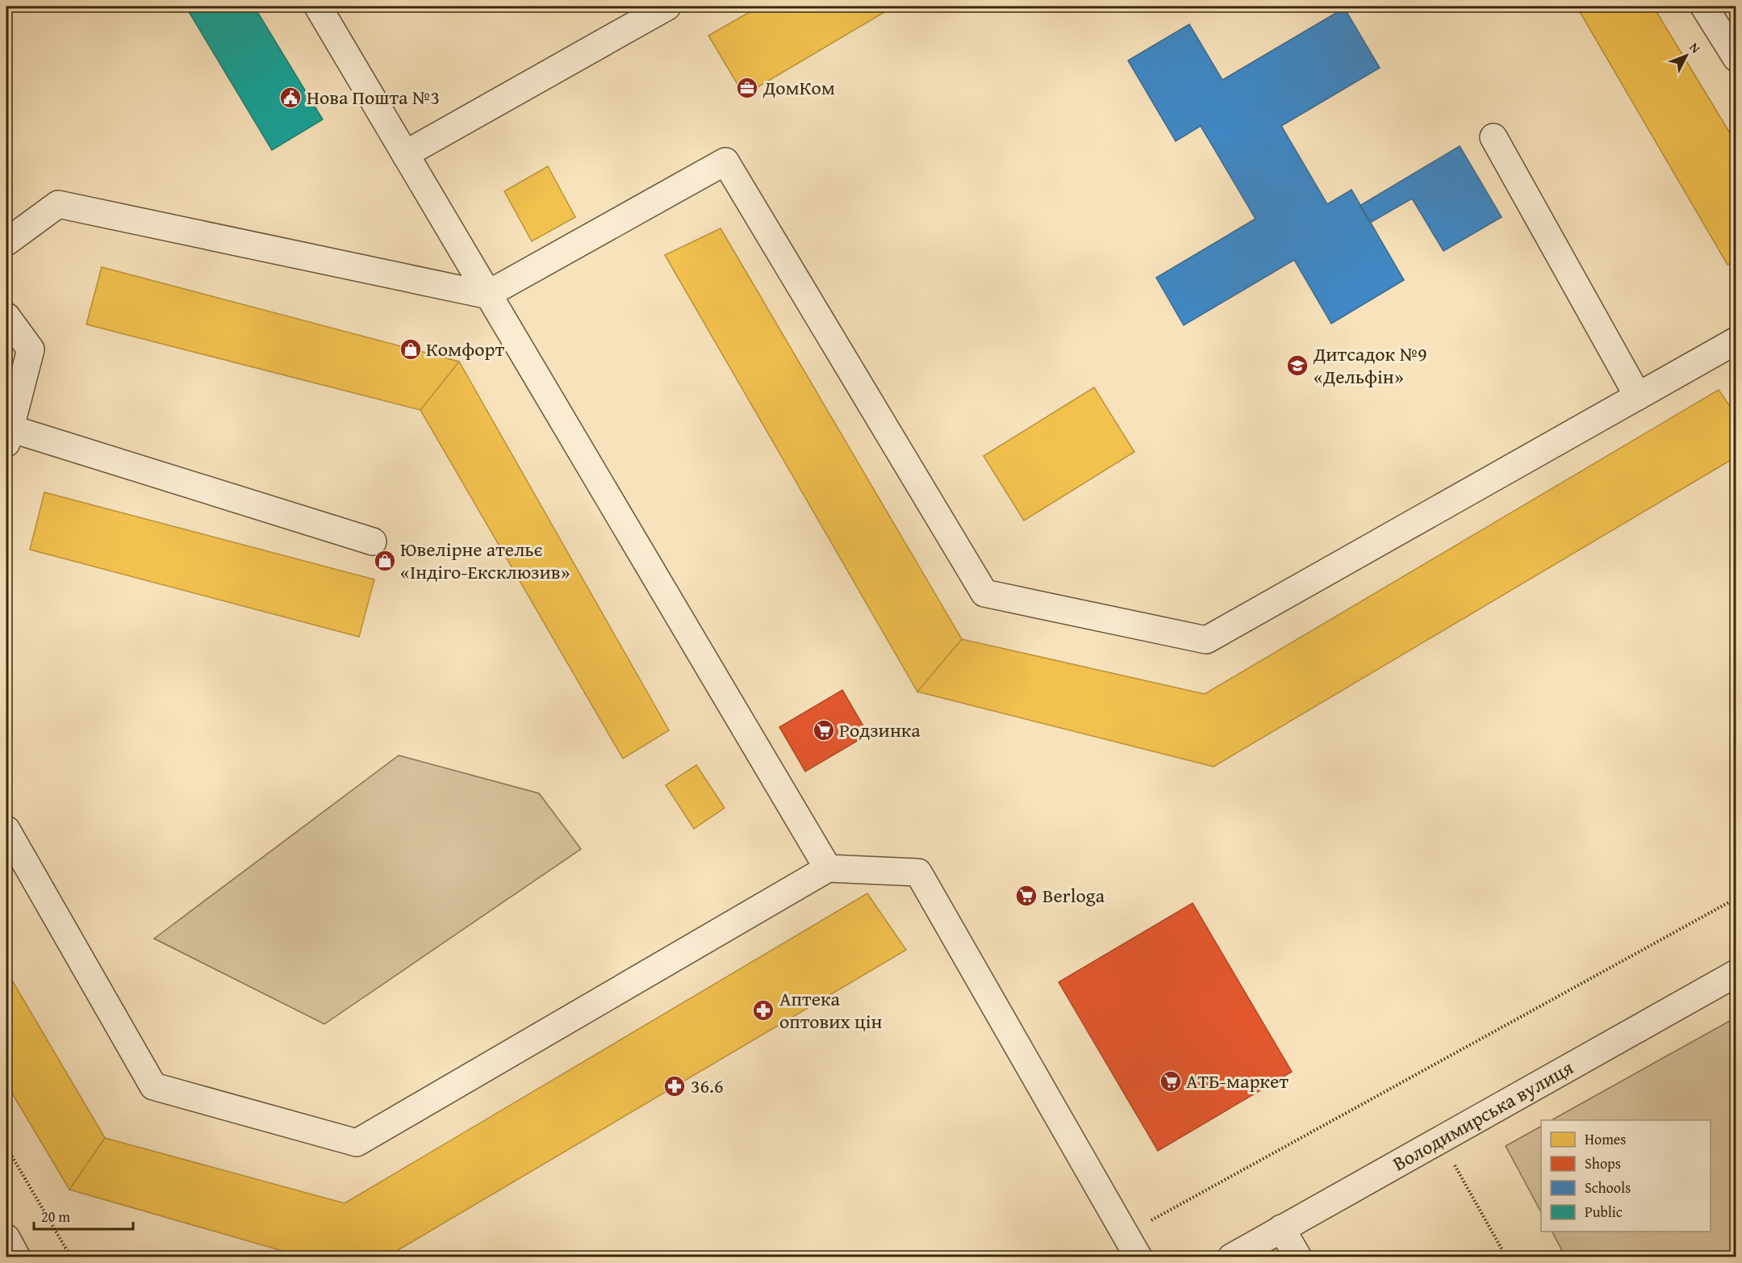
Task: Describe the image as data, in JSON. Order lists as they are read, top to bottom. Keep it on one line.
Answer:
{"streets":{"street":["Володимирська вулиця"]},"places":{"office":["ДомКом"],"public building":["Нова Пошта №3"],"shop":["Комфорт","Ювелірне ательє «Індіго-Ексклюзив»"],"school or university":["Дитсадок №9 «Дельфiн»"],"supermarket":["Родзинка","Berloga","АТБ-маркет"],"pharmacy":["Аптека оптових цін","36.6"]},"legend":["Homes","Shops","Schools","Public"],"scale_bar":"20 m","north":"top right"}
